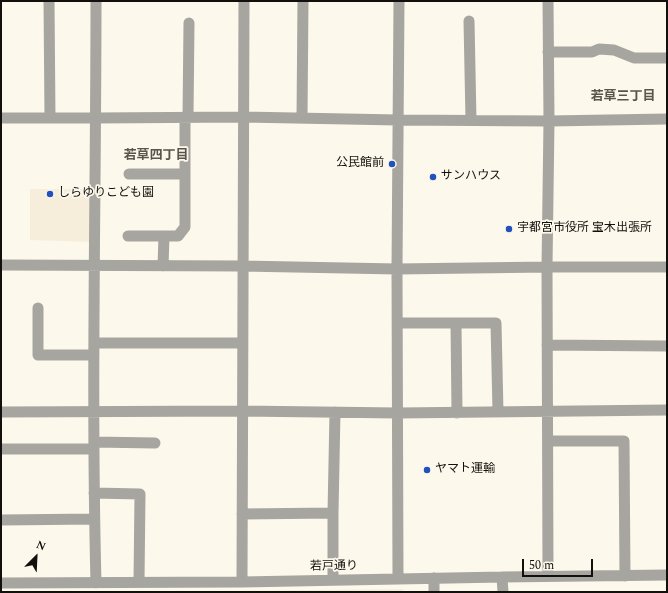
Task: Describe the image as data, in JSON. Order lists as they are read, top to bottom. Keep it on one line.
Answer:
{"streets":{"street":["若戸通り"]},"districts":["若草三丁目","若草四丁目"],"places":["公民館前","サンハウス","しらゆりこども園","宇都宮市役所 宝木出張所","ヤマト運輸"],"scale_bar":"50 m","north":"top right"}
